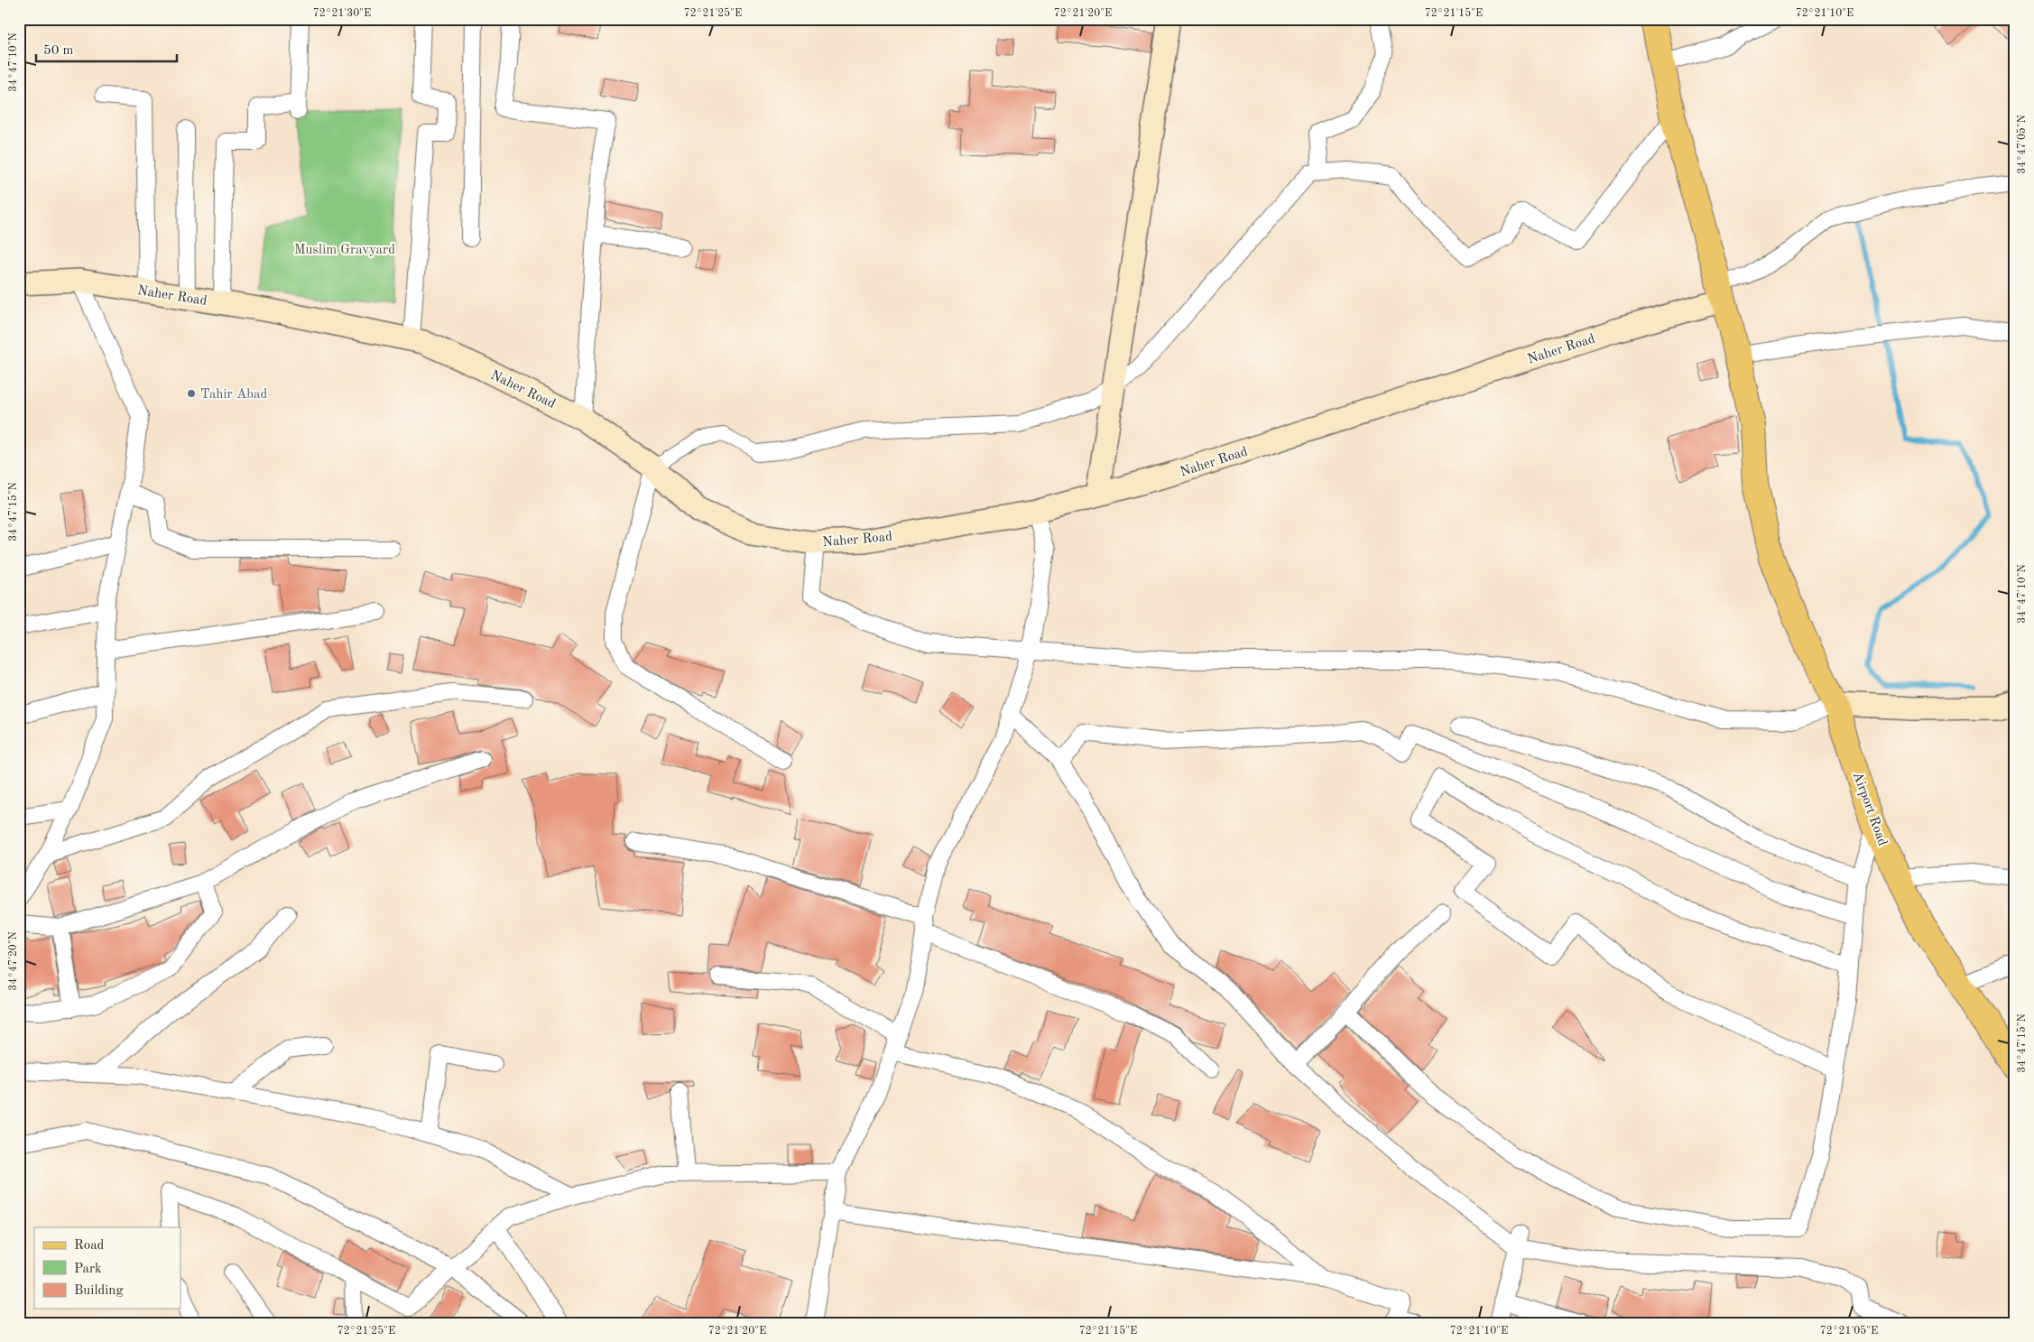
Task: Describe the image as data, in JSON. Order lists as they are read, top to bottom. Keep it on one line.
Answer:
{"streets":{"main road":["Naher Road","Airport Road"]},"crossings":[["Naher Road","Airport Road"]],"parks":["Muslim Gravyard"],"places":["Tahir Abad"],"legend":["Road","Park","Building"],"scale_bar":"50 m","coordinates":["72°21'30\"E","72°21'25\"E","72°21'20\"E","72°21'15\"E","72°21'10\"E","34°47'10\"N","34°47'05\"N","34°47'15\"N","34°47'20\"N","72°21'05\"E"]}
